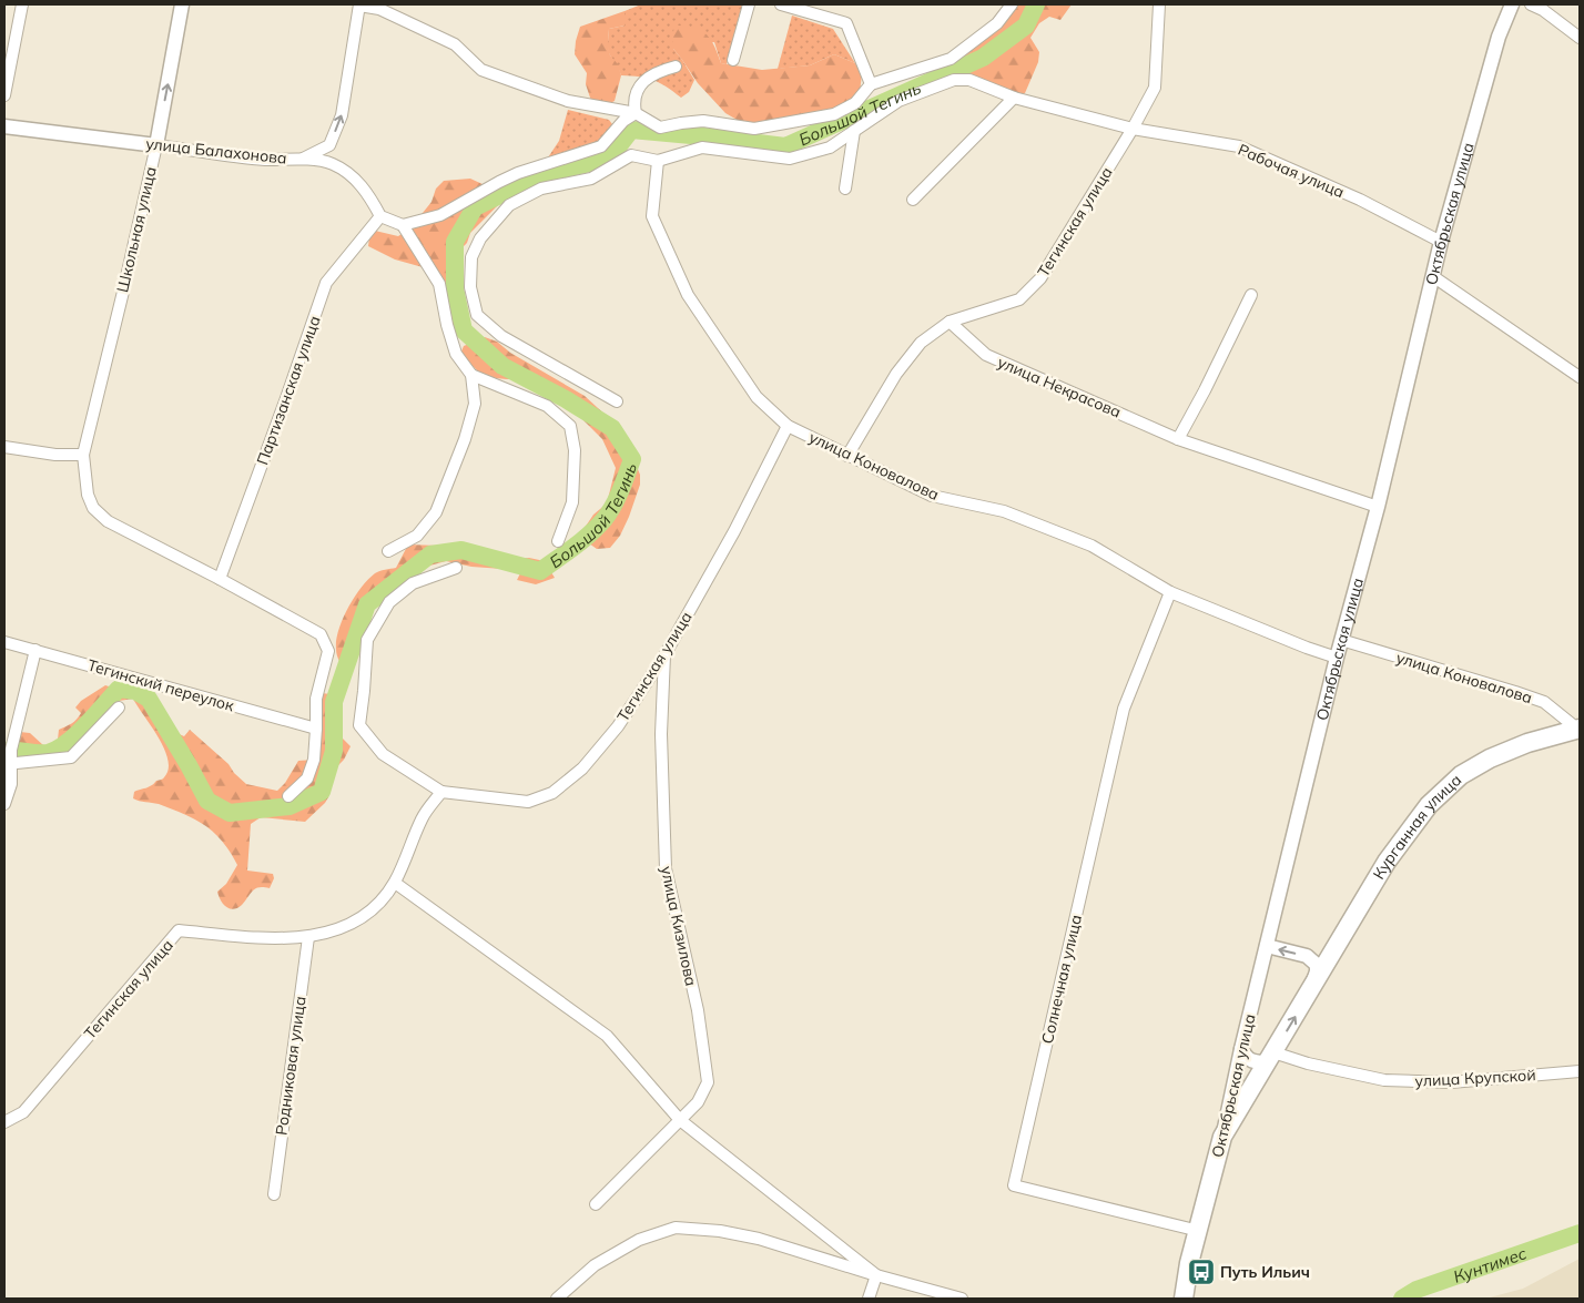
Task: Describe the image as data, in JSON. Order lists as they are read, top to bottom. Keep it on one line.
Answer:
{"streets":{"main road":["Октябрьская улица","Курганная улица"],"street":["улица Балахонова","Рабочая улица","Тегинская улица","Школьная улица","улица Некрасова","Партизанская улица","улица Коновалова","Тегинский переулок","улица Кизилова","Солнечная улица","Родниковая улица","улица Крупской"]},"crossings":[["улица Балахонова","Школьная улица"],["улица Балахонова","Партизанская улица"],["Рабочая улица","Октябрьская улица"],["Рабочая улица","Тегинская улица"],["Октябрьская улица","улица Некрасова"],["Октябрьская улица","улица Коновалова"],["Октябрьская улица","Курганная улица"],["Октябрьская улица","Солнечная улица"],["Тегинская улица","улица Некрасова"],["Тегинская улица","улица Коновалова"],["Тегинская улица","улица Кизилова"],["Тегинская улица","Родниковая улица"],["Школьная улица","Партизанская улица"],["Школьная улица","Тегинский переулок"],["улица Коновалова","Курганная улица"],["улица Коновалова","Солнечная улица"],["Курганная улица","улица Крупской"]],"water":["Большой Тегинь","Кунтимес"],"places":{"bus stop":["Путь Ильич"]}}
